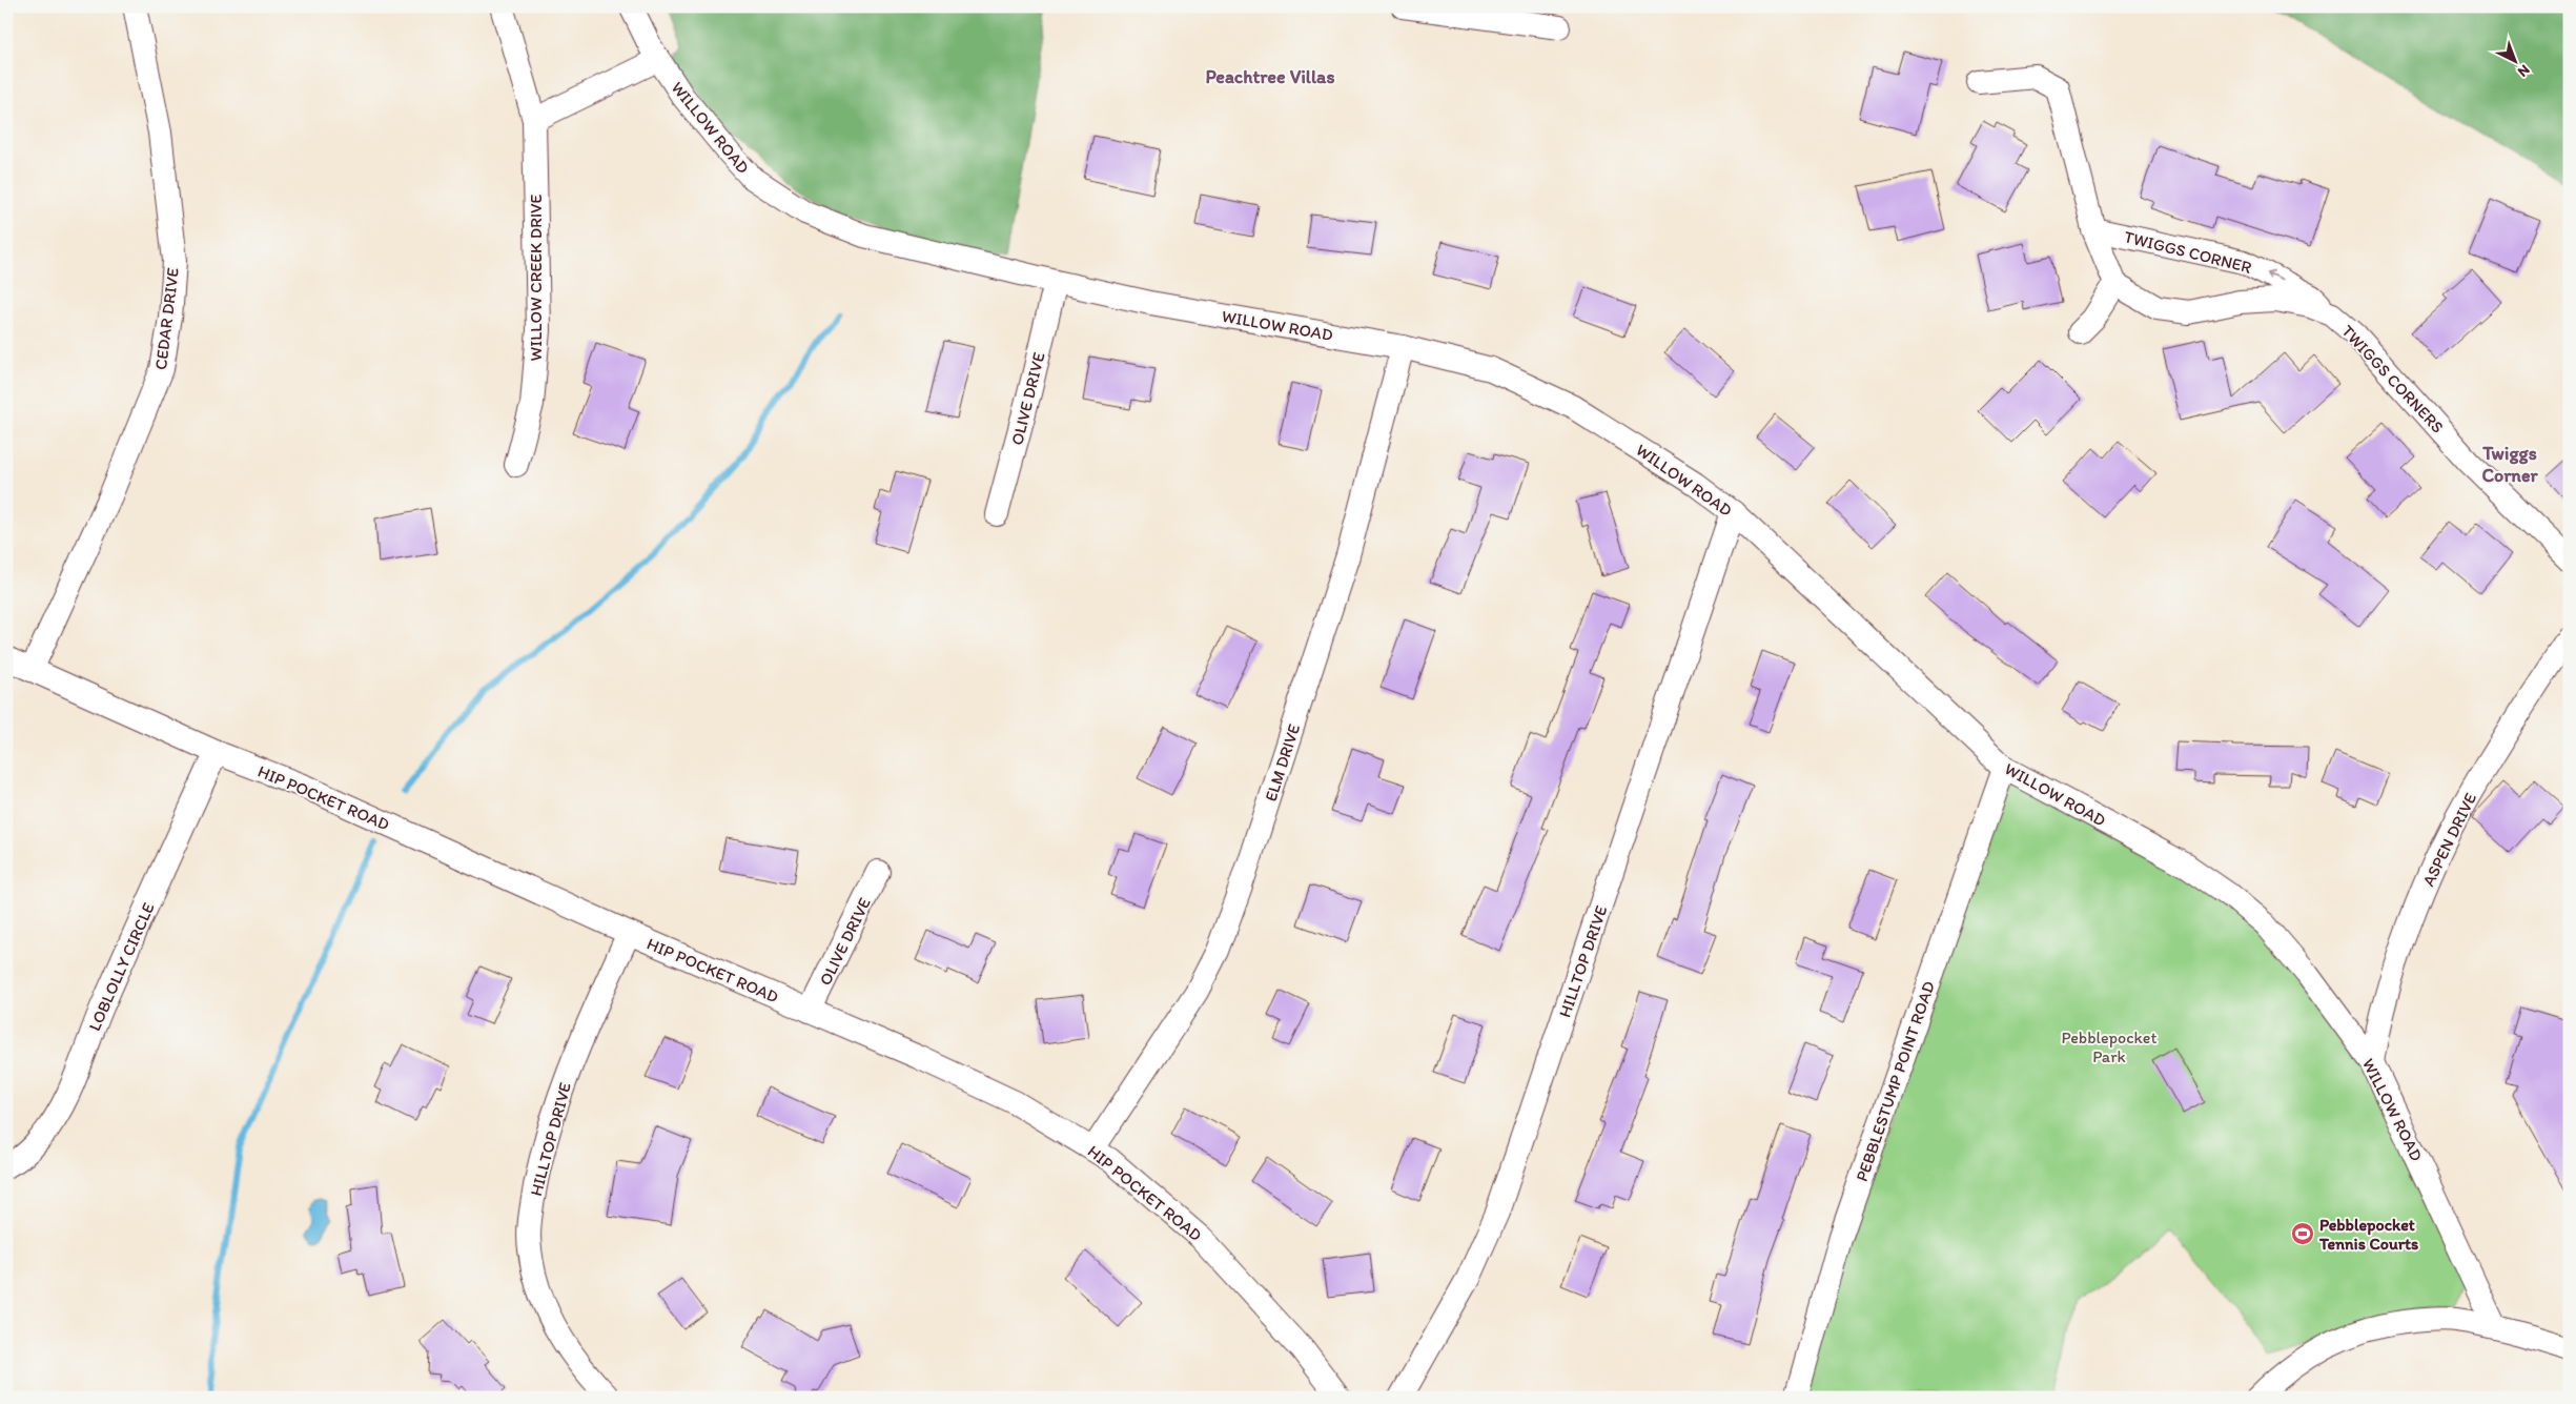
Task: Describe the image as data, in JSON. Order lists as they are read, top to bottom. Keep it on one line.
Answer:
{"streets":{"street":["WILLOW ROAD","TWIGGS CORNER","WILLOW CREEK DRIVE","CEDAR DRIVE","TWIGGS CORNERS","OLIVE DRIVE","ELM DRIVE","HIP POCKET ROAD","ASPEN DRIVE","HILLTOP DRIVE","LOBLOLLY CIRCLE","PEBBLESTUMP POINT ROAD"]},"crossings":[["WILLOW ROAD","OLIVE DRIVE"],["WILLOW ROAD","ELM DRIVE"],["WILLOW ROAD","ASPEN DRIVE"],["WILLOW ROAD","HILLTOP DRIVE"],["WILLOW ROAD","PEBBLESTUMP POINT ROAD"],["TWIGGS CORNER","TWIGGS CORNERS"],["CEDAR DRIVE","HIP POCKET ROAD"],["OLIVE DRIVE","HIP POCKET ROAD"],["ELM DRIVE","HIP POCKET ROAD"],["HIP POCKET ROAD","HILLTOP DRIVE"],["HIP POCKET ROAD","LOBLOLLY CIRCLE"]],"one_way":["TWIGGS CORNER"],"districts":["Peachtree Villas","Twiggs Corner"],"parks":["Pebblepocket Park"],"places":{"sports":["Pebblepocket Tennis Courts"]},"north":"bottom right"}
